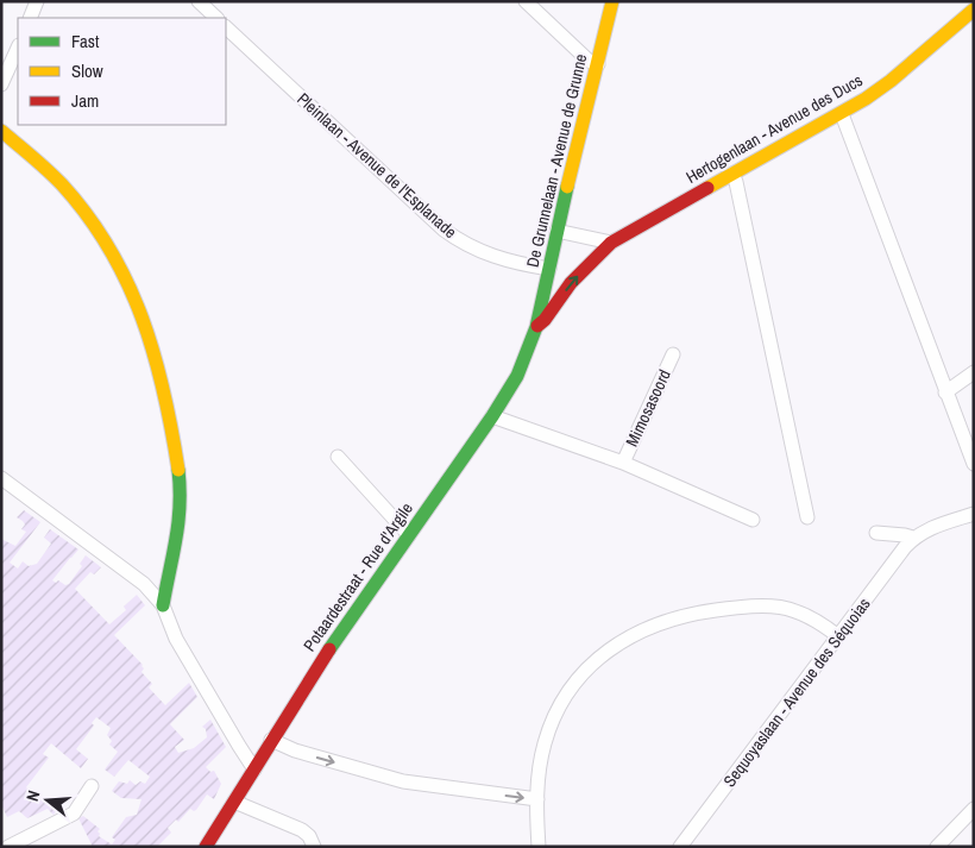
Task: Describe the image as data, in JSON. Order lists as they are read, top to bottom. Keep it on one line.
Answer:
{"streets":{"street":["Hertogenlaan - Avenue des Ducs","De Grunnelaan - Avenue de Grunne","Pleinlaan - Avenue de l'Esplanade","Mimosasoord","Potaardestraat - Rue d'Argile","Sequoyaslaan - Avenue des Séquoias"]},"crossings":[["Hertogenlaan - Avenue des Ducs","De Grunnelaan - Avenue de Grunne"],["Hertogenlaan - Avenue des Ducs","Potaardestraat - Rue d'Argile"],["De Grunnelaan - Avenue de Grunne","Pleinlaan - Avenue de l'Esplanade"],["De Grunnelaan - Avenue de Grunne","Potaardestraat - Rue d'Argile"]],"legend":["Fast","Slow","Jam"],"north":"left"}
